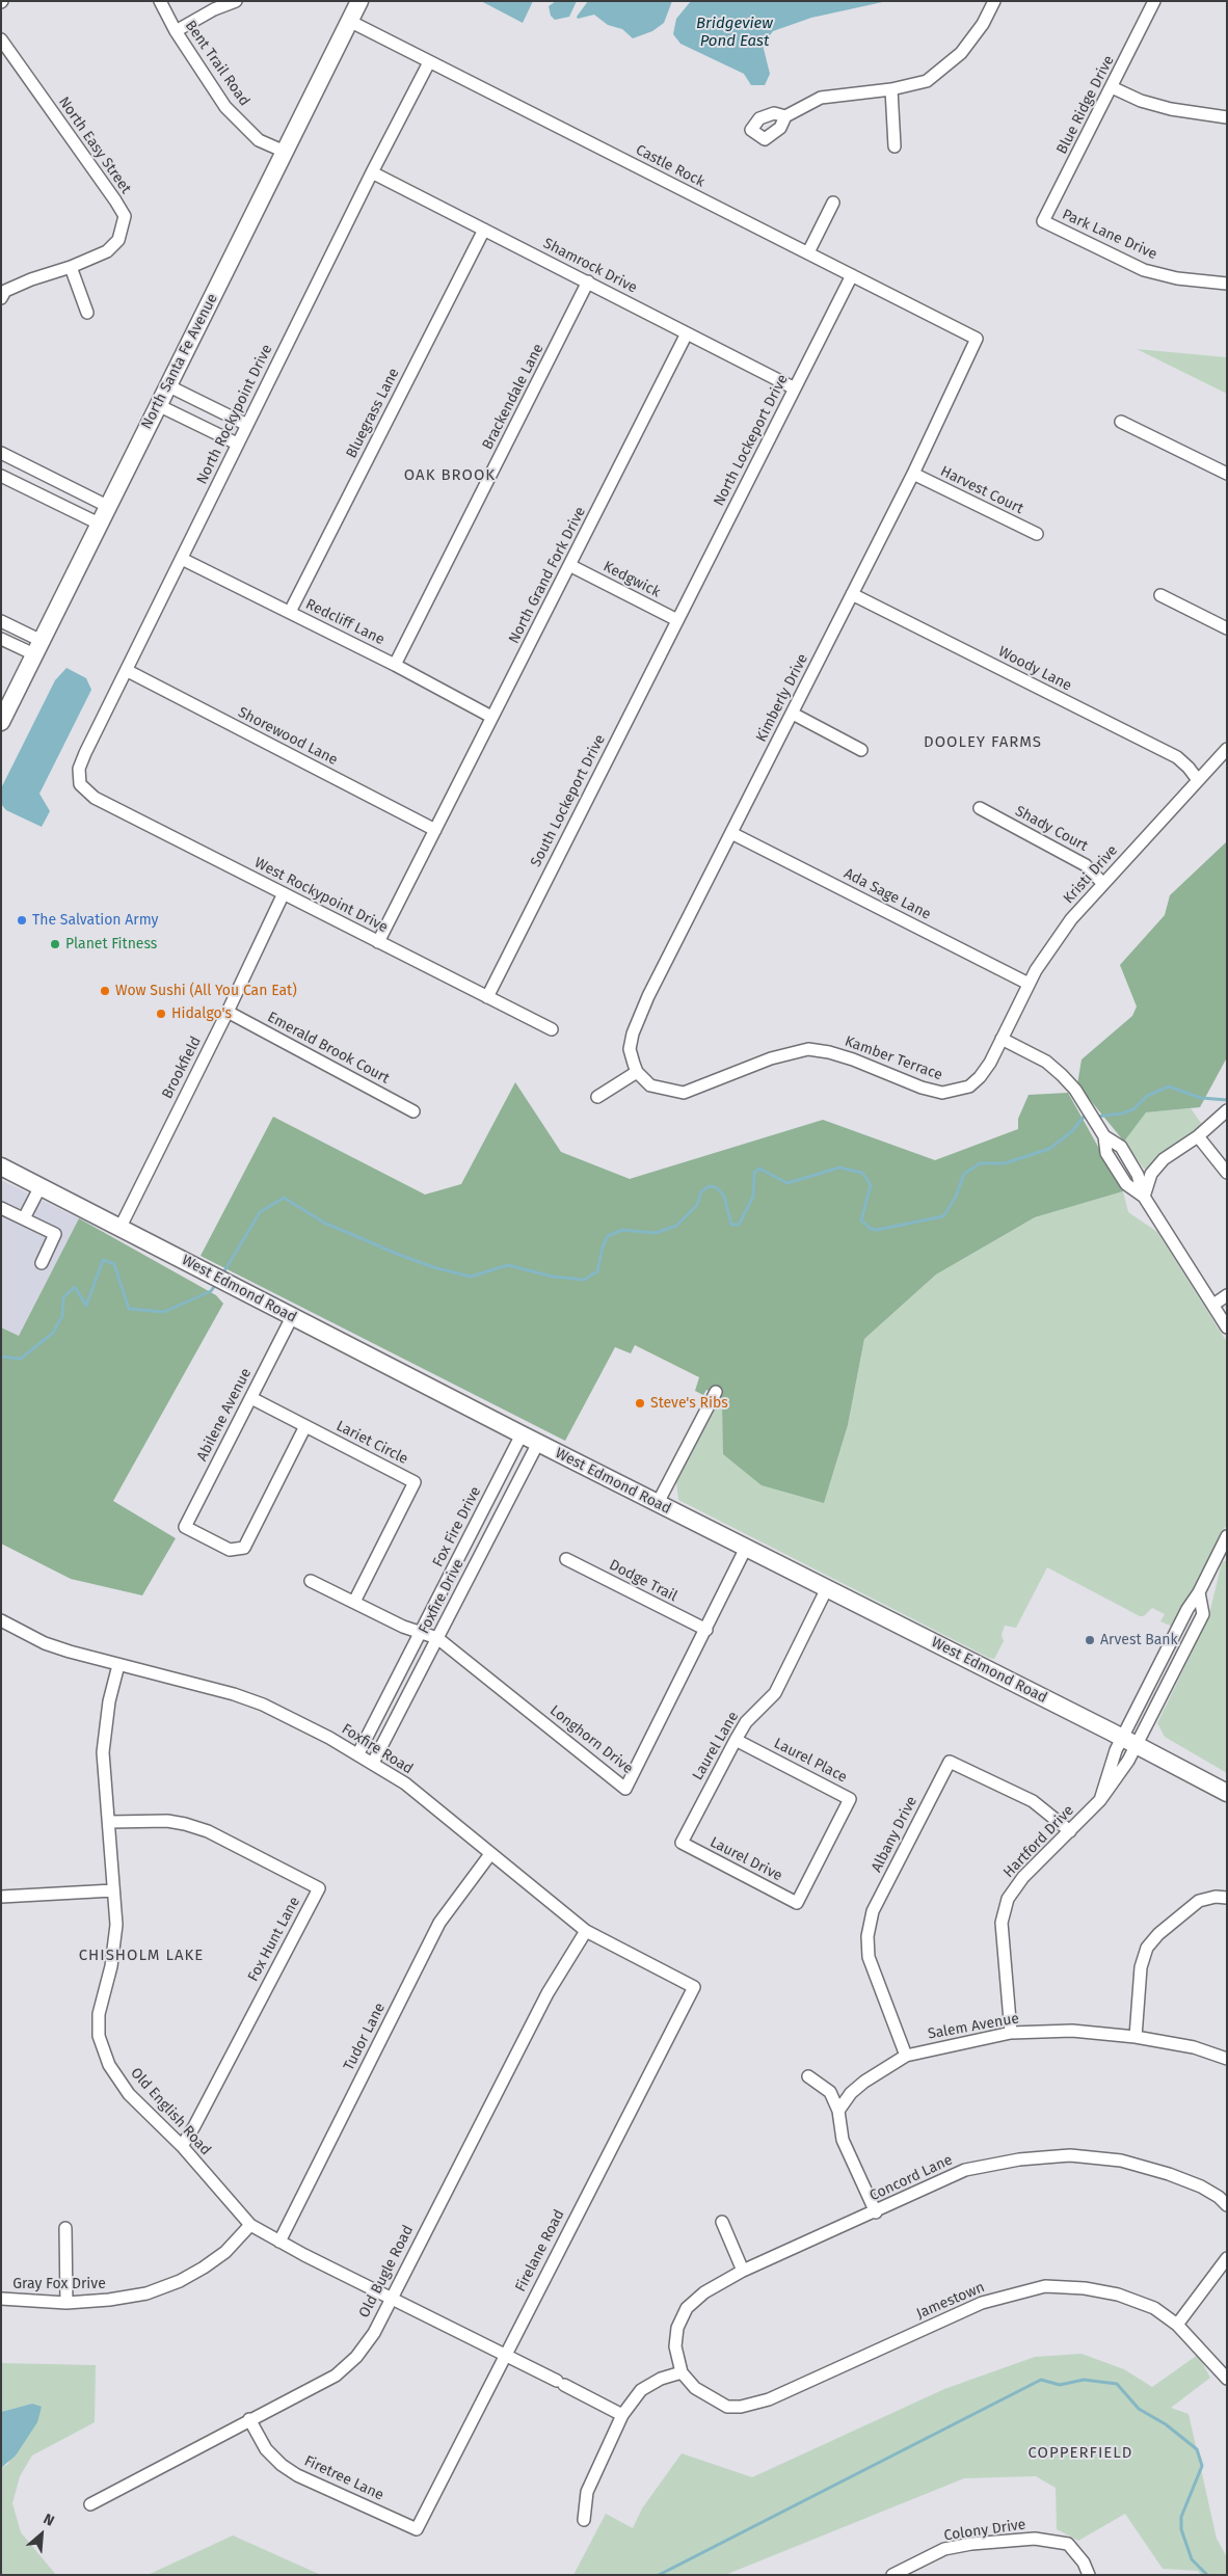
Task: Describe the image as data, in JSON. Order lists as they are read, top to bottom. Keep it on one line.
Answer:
{"streets":{"main road":["North Santa Fe Avenue","West Edmond Road"],"street":["Bent Trail Road","Blue Ridge Drive","North Easy Street","Castle Rock","Park Lane Drive","Shamrock Drive","Brackendale Lane","Bluegrass Lane","North Rockypoint Drive","North Lockeport Drive","Harvest Court","North Grand Fork Drive","Kedgwick","Redcliff Lane","Woody Lane","Kimberly Drive","Shorewood Lane","South Lockeport Drive","Shady Court","Kristi Drive","Ada Sage Lane","West Rockypoint Drive","Emerald Brook Court","Kamber Terrace","Brookfield","Abilene Avenue","Lariet Circle","Fox Fire Drive","Dodge Trail","Foxfire Drive","Longhorn Drive","Laurel Lane","Foxfire Road","Laurel Place","Albany Drive","Hartford Drive","Laurel Drive","Fox Hunt Lane","Salem Avenue","Tudor Lane","Old English Road","Concord Lane","Firelane Road","Old Bugle Road","Gray Fox Drive","Jamestown","Firetree Lane","Colony Drive"]},"crossings":[["Bent Trail Road","North Santa Fe Avenue"],["Blue Ridge Drive","Park Lane Drive"],["Castle Rock","North Santa Fe Avenue"],["Castle Rock","North Rockypoint Drive"],["Castle Rock","North Lockeport Drive"],["Castle Rock","Kimberly Drive"],["Shamrock Drive","Brackendale Lane"],["Shamrock Drive","Bluegrass Lane"],["Shamrock Drive","North Rockypoint Drive"],["Shamrock Drive","North Lockeport Drive"],["Shamrock Drive","North Grand Fork Drive"],["Brackendale Lane","Redcliff Lane"],["Bluegrass Lane","Redcliff Lane"],["North Rockypoint Drive","Redcliff Lane"],["North Rockypoint Drive","Shorewood Lane"],["North Rockypoint Drive","West Rockypoint Drive"],["North Lockeport Drive","Kedgwick"],["North Lockeport Drive","South Lockeport Drive"],["Harvest Court","Kimberly Drive"],["North Grand Fork Drive","Kedgwick"],["North Grand Fork Drive","Redcliff Lane"],["North Grand Fork Drive","Shorewood Lane"],["North Grand Fork Drive","West Rockypoint Drive"],["Kedgwick","South Lockeport Drive"],["Woody Lane","Kimberly Drive"],["Woody Lane","Kristi Drive"],["Kimberly Drive","Ada Sage Lane"],["Kimberly Drive","Kamber Terrace"],["South Lockeport Drive","West Rockypoint Drive"],["Shady Court","Kristi Drive"],["Kristi Drive","Ada Sage Lane"],["Kristi Drive","Kamber Terrace"],["West Rockypoint Drive","Brookfield"],["Emerald Brook Court","Brookfield"],["Brookfield","West Edmond Road"],["West Edmond Road","Abilene Avenue"],["West Edmond Road","Fox Fire Drive"],["West Edmond Road","Foxfire Drive"],["West Edmond Road","Longhorn Drive"],["West Edmond Road","Laurel Lane"],["West Edmond Road","Hartford Drive"],["Abilene Avenue","Lariet Circle"],["Lariet Circle","Longhorn Drive"],["Fox Fire Drive","Foxfire Drive"],["Fox Fire Drive","Longhorn Drive"],["Dodge Trail","Longhorn Drive"],["Foxfire Drive","Longhorn Drive"],["Foxfire Drive","Foxfire Road"],["Laurel Lane","Laurel Place"],["Laurel Lane","Laurel Drive"],["Foxfire Road","Tudor Lane"],["Foxfire Road","Old English Road"],["Foxfire Road","Firelane Road"],["Foxfire Road","Old Bugle Road"],["Laurel Place","Laurel Drive"],["Albany Drive","Hartford Drive"],["Albany Drive","Salem Avenue"],["Hartford Drive","Salem Avenue"],["Fox Hunt Lane","Old English Road"],["Tudor Lane","Old English Road"],["Old English Road","Firelane Road"],["Old English Road","Old Bugle Road"],["Old English Road","Gray Fox Drive"],["Concord Lane","Jamestown"],["Firelane Road","Firetree Lane"],["Old Bugle Road","Firetree Lane"]],"districts":["OAK BROOK","DOOLEY FARMS","CHISHOLM LAKE","COPPERFIELD"],"water":["Bridgeview Pond East"],"places":["The Salvation Army","Planet Fitness","Wow Sushi (All You Can Eat)","Hidalgo's","Steve's Ribs","Arvest Bank"],"north":"top right"}
